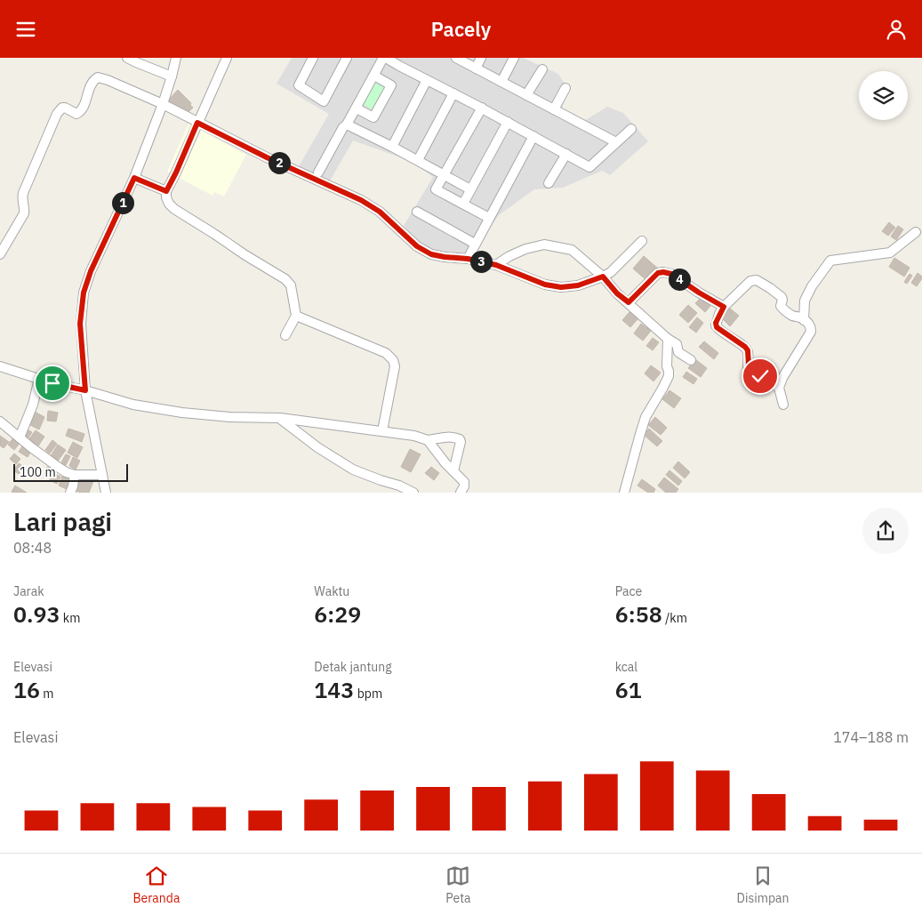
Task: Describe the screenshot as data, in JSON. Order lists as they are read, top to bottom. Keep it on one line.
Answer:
{"scale_bar":"100 m","page":{"header":"Pacely","pins":["2","1","3","4"],"scale":"100 m","heading":["Lari pagi","08:48"],"stats":[["Jarak","0.93 km"],["Waktu","6:29"],["Pace","6:58 /km"],["Elevasi","16 m"],["Detak jantung","143 bpm"],["kcal","61"]],"chart":["Elevasi","174–188 m"],"tabs":["Beranda","Peta","Disimpan"]}}
